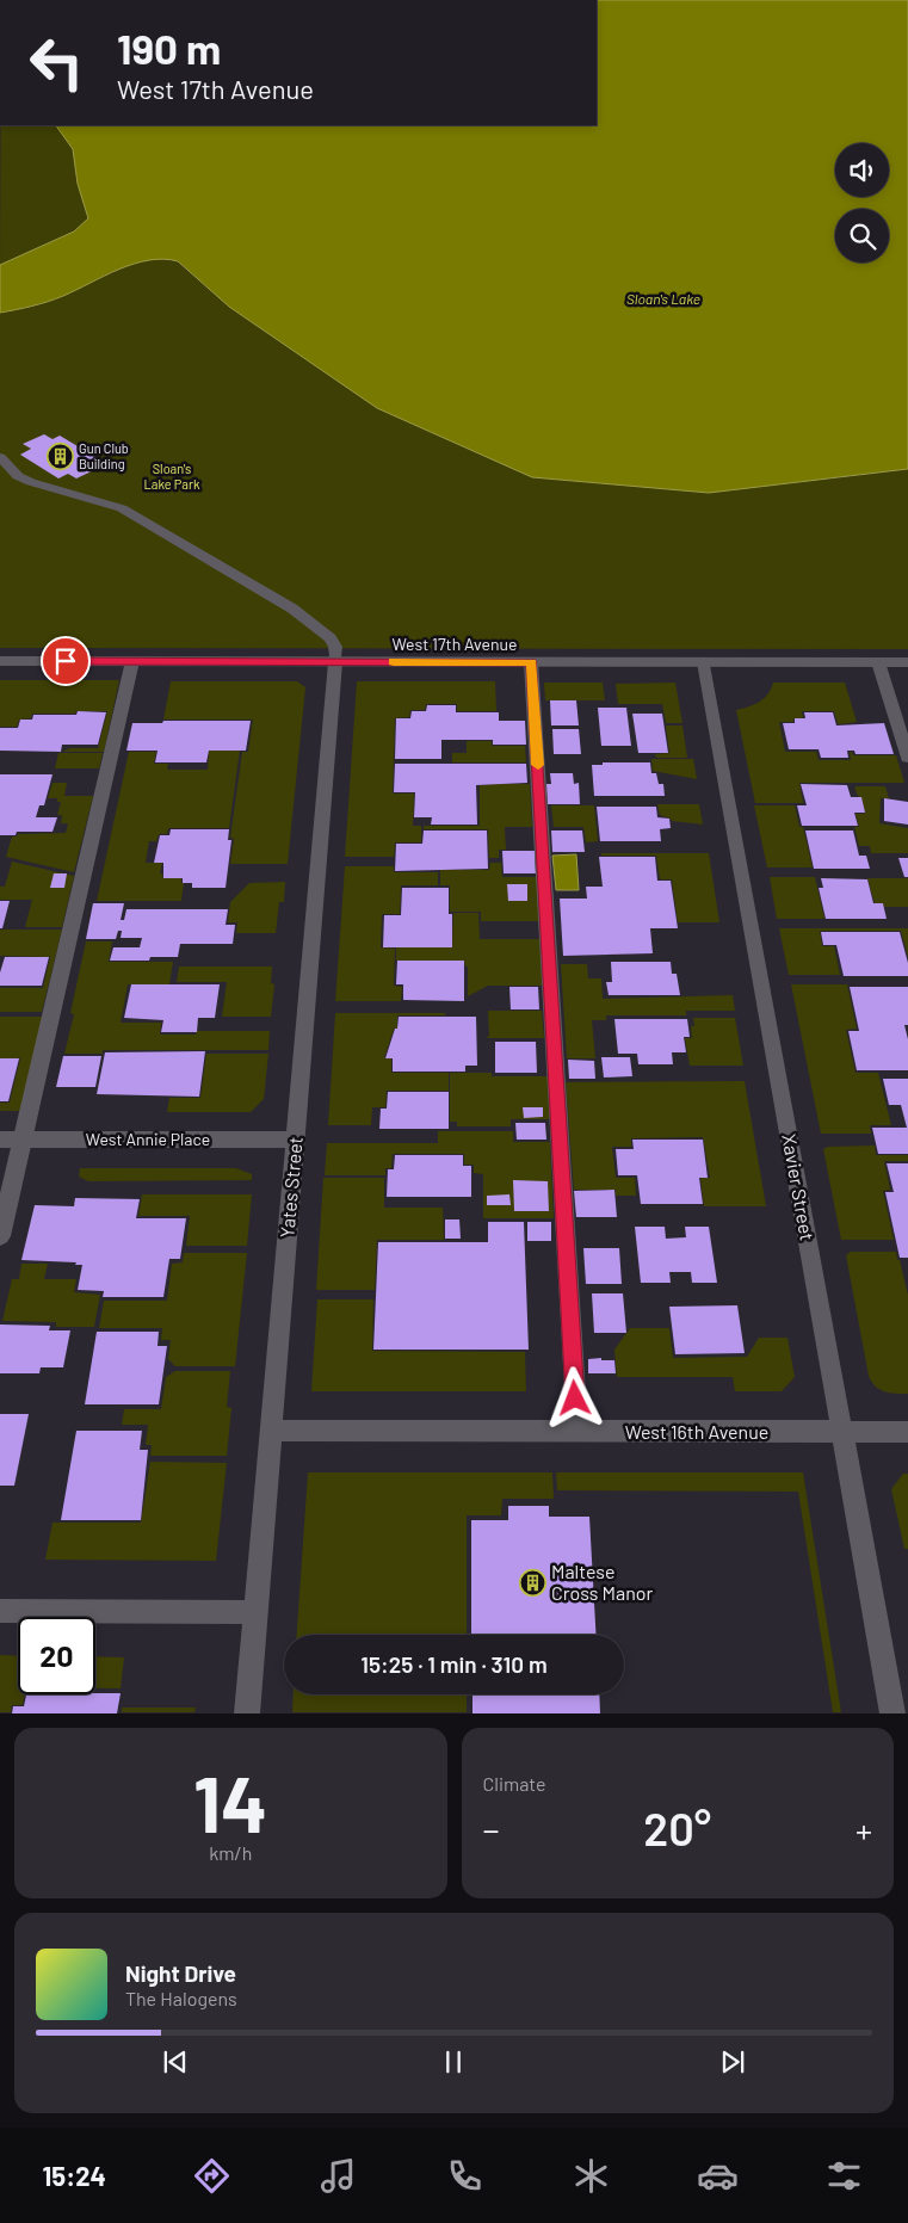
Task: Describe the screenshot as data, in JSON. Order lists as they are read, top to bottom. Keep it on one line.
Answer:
{"streets":{"street":["West 17th Avenue","West Annie Place","Yates Street","Xavier Street","West 16th Avenue"]},"crossings":[["West 17th Avenue","Yates Street"],["West 17th Avenue","Xavier Street"],["West Annie Place","Yates Street"],["Yates Street","West 16th Avenue"],["Xavier Street","West 16th Avenue"]],"water":["Sloan's Lake"],"parks":["Sloan's Lake Park"],"places":{"building":["Gun Club Building","Maltese Cross Manor"]},"page":{"turn":["190 m","West 17th Avenue"],"limit":"20","trip":"15:25 · 1 min · 310 m","tile":[["14","km/h"],"Climate"],"heat":["−","20°","+"],"song":["Night Drive","The Halogens"],"tabs":"15:24"}}
